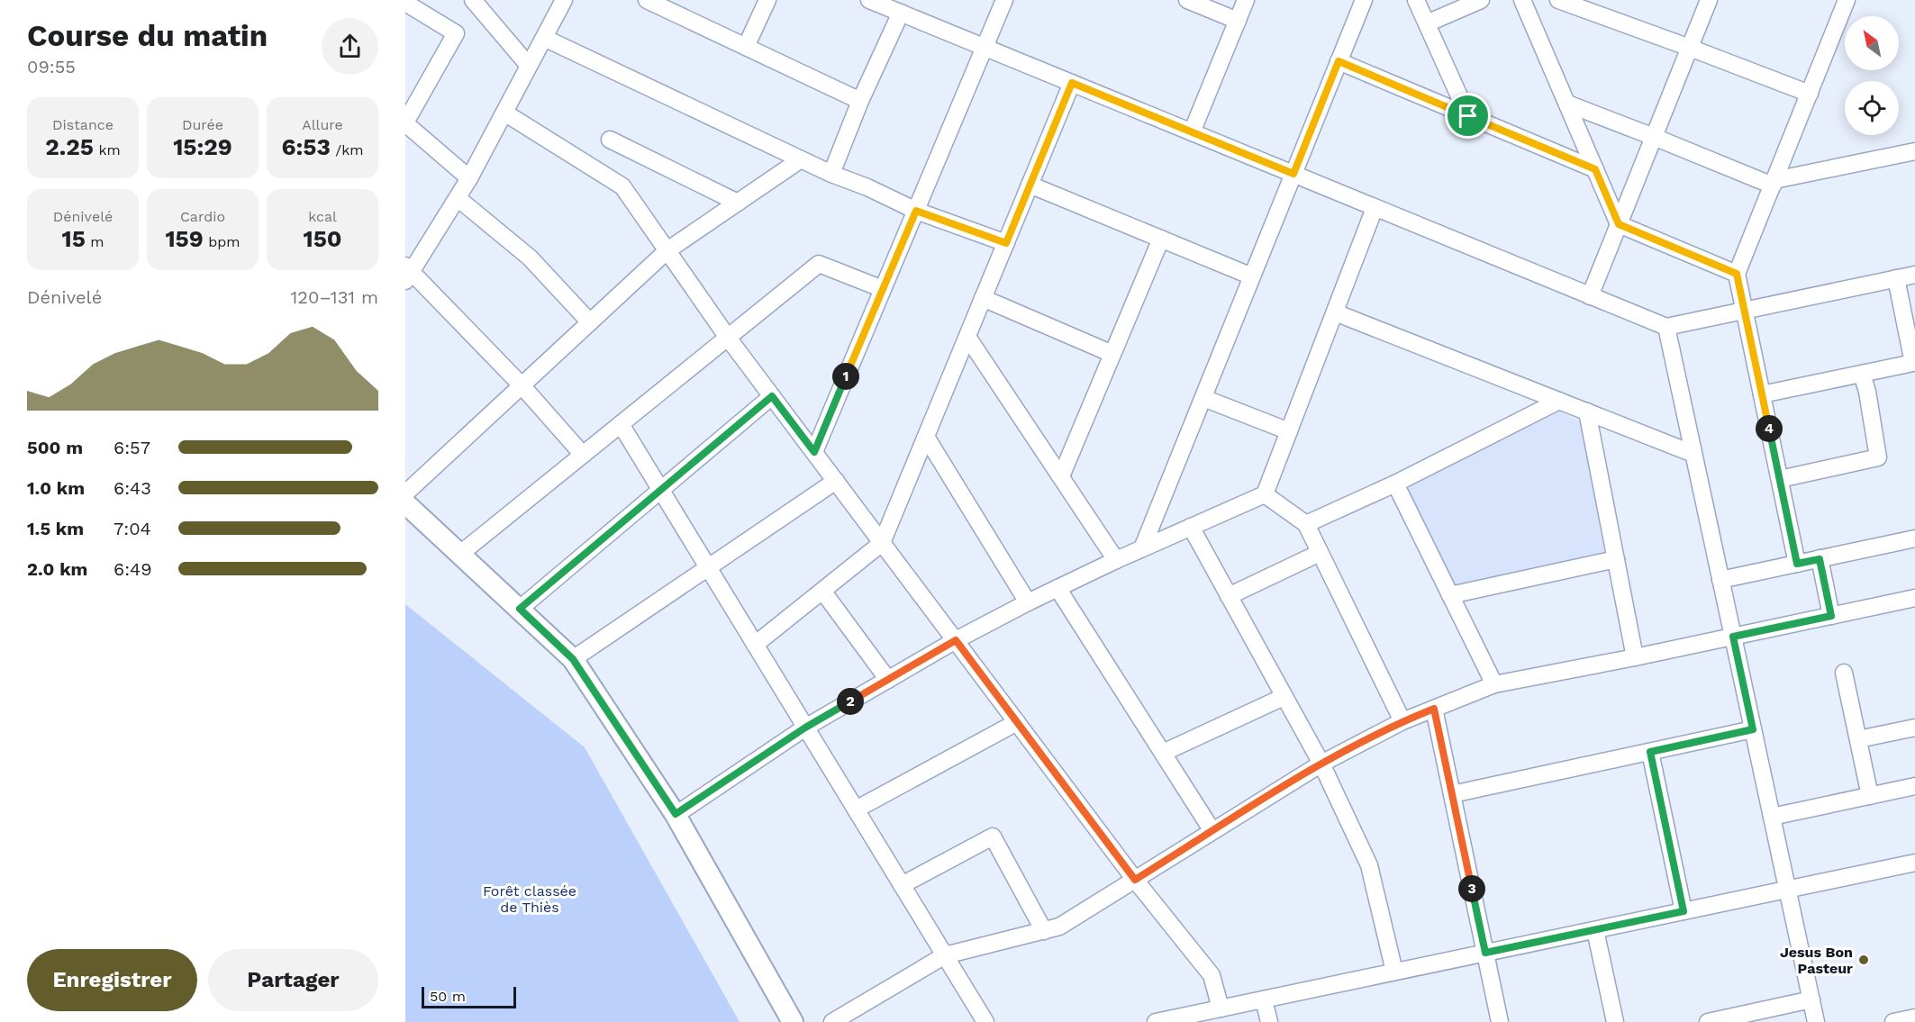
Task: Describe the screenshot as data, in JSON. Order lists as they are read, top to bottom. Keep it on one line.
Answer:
{"parks":["Forêt classée de Thiès"],"places":["Jesus Bon Pasteur"],"scale_bar":"50 m","north":"top left","page":{"heading":["Course du matin","09:55"],"stats":[["Distance","2.25 km"],["Durée","15:29"],["Allure","6:53 /km"],["Dénivelé","15 m"],["Cardio","159 bpm"],["kcal","150"]],"chart":["Dénivelé","120–131 m"],"pins":["1","4","2","3"],"list":[{"name":"500 m","note":"6:57"},{"name":"1.0 km","note":"6:43"},{"name":"1.5 km","note":"7:04"},{"name":"2.0 km","note":"6:49"}],"buttons":["Enregistrer","Partager"],"scale":"50 m"}}
